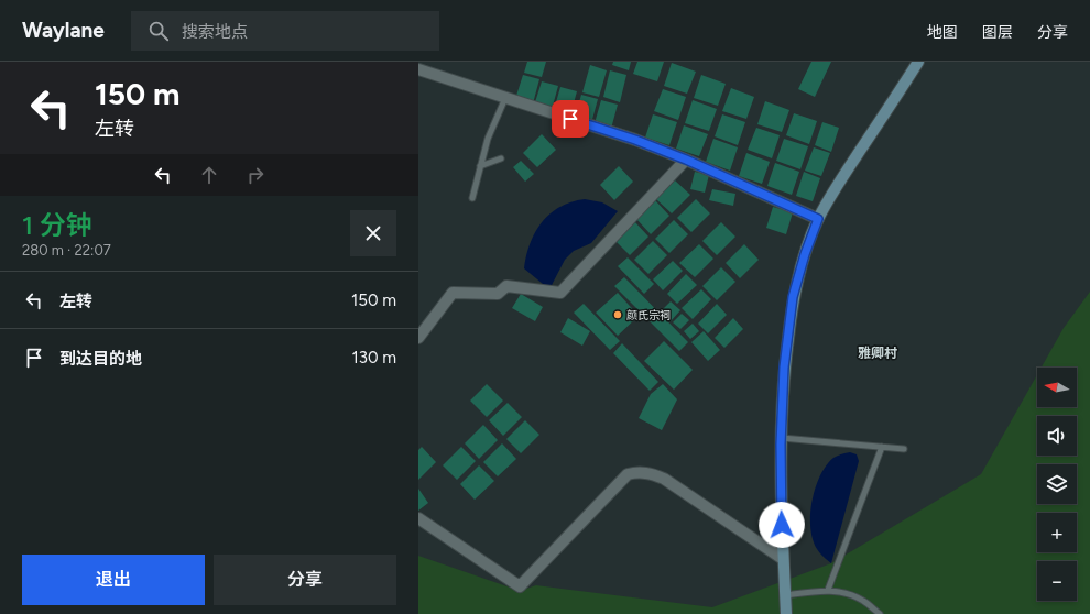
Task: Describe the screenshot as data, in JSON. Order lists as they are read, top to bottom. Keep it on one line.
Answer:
{"districts":["雅卿村"],"places":["颜氏宗祠"],"north":"left","page":{"header":"Waylane","search":"搜索地点","nav":["地图","图层","分享"],"turn":["150 m","左转"],"heading":["1 分钟","280 m · 22:07"],"list":[{"name":"左转","value":"150 m"},{"name":"到达目的地","value":"130 m"}],"map_buttons":["+","−"],"buttons":["退出","分享"]}}
